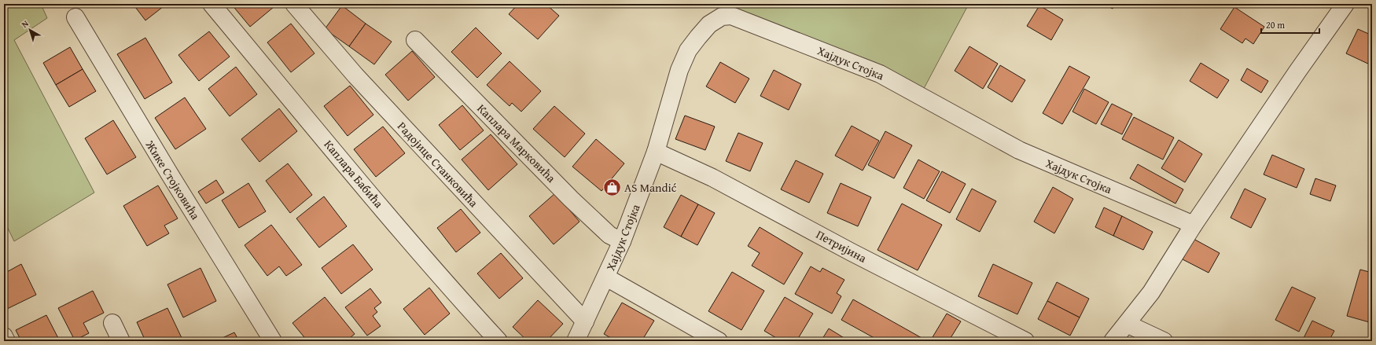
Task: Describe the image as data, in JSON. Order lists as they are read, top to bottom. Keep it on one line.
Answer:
{"streets":{"street":["Хајдук Стојка","Каплара Марковића","Радојице Станковића","Каплара Бабића","Жике Стојковића","Петријина"]},"crossings":[["Хајдук Стојка","Каплара Марковића"],["Хајдук Стојка","Радојице Станковића"],["Хајдук Стојка","Петријина"]],"places":{"shop":["AS Mandić"]},"scale_bar":"20 m","north":"top left"}
